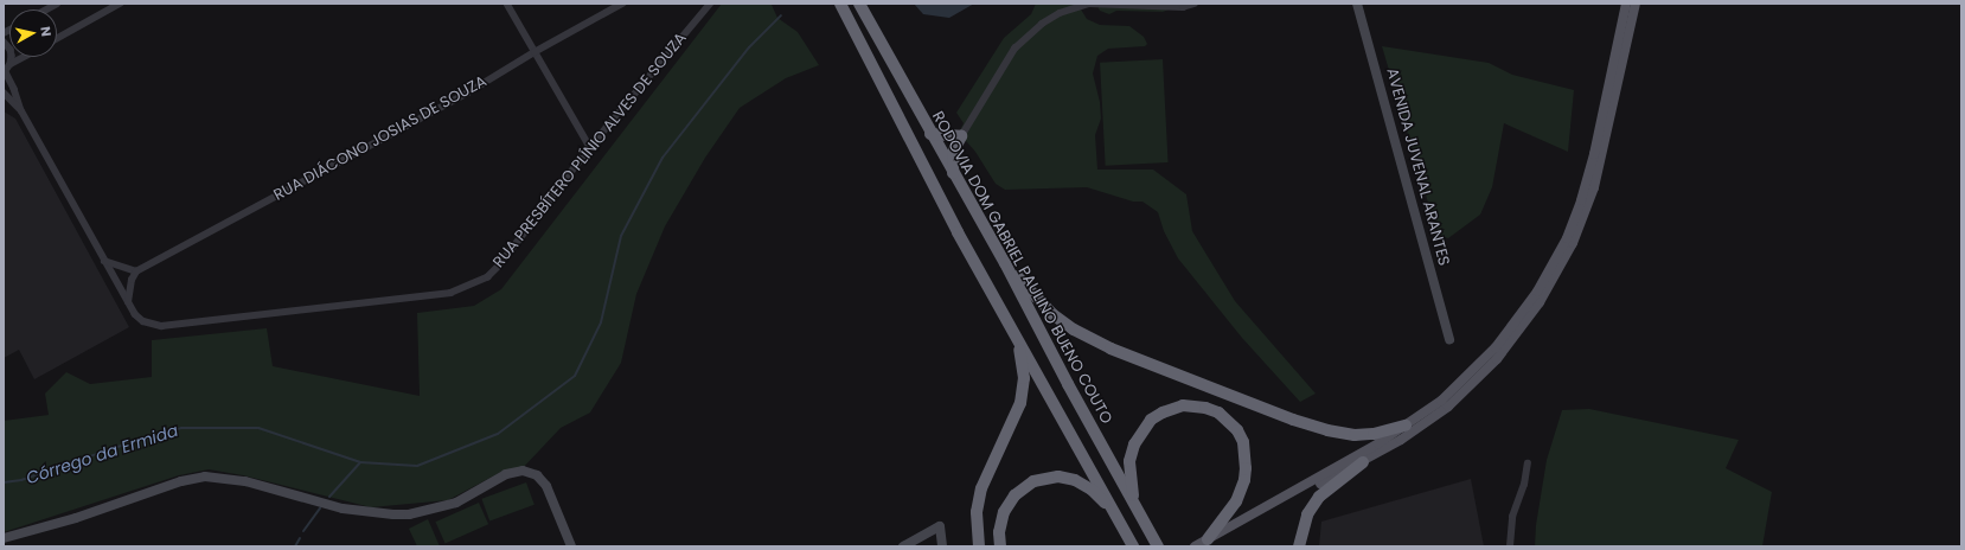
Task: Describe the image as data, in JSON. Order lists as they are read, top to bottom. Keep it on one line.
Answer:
{"streets":{"highway":["RODOVIA DOM GABRIEL PAULINO BUENO COUTO"],"street":["RUA DIÁCONO JOSIAS DE SOUZA","RUA PRESBÍTERO PLÍNIO ALVES DE SOUZA","AVENIDA JUVENAL ARANTES"]},"water":["Córrego da Ermida"],"north":"right"}
